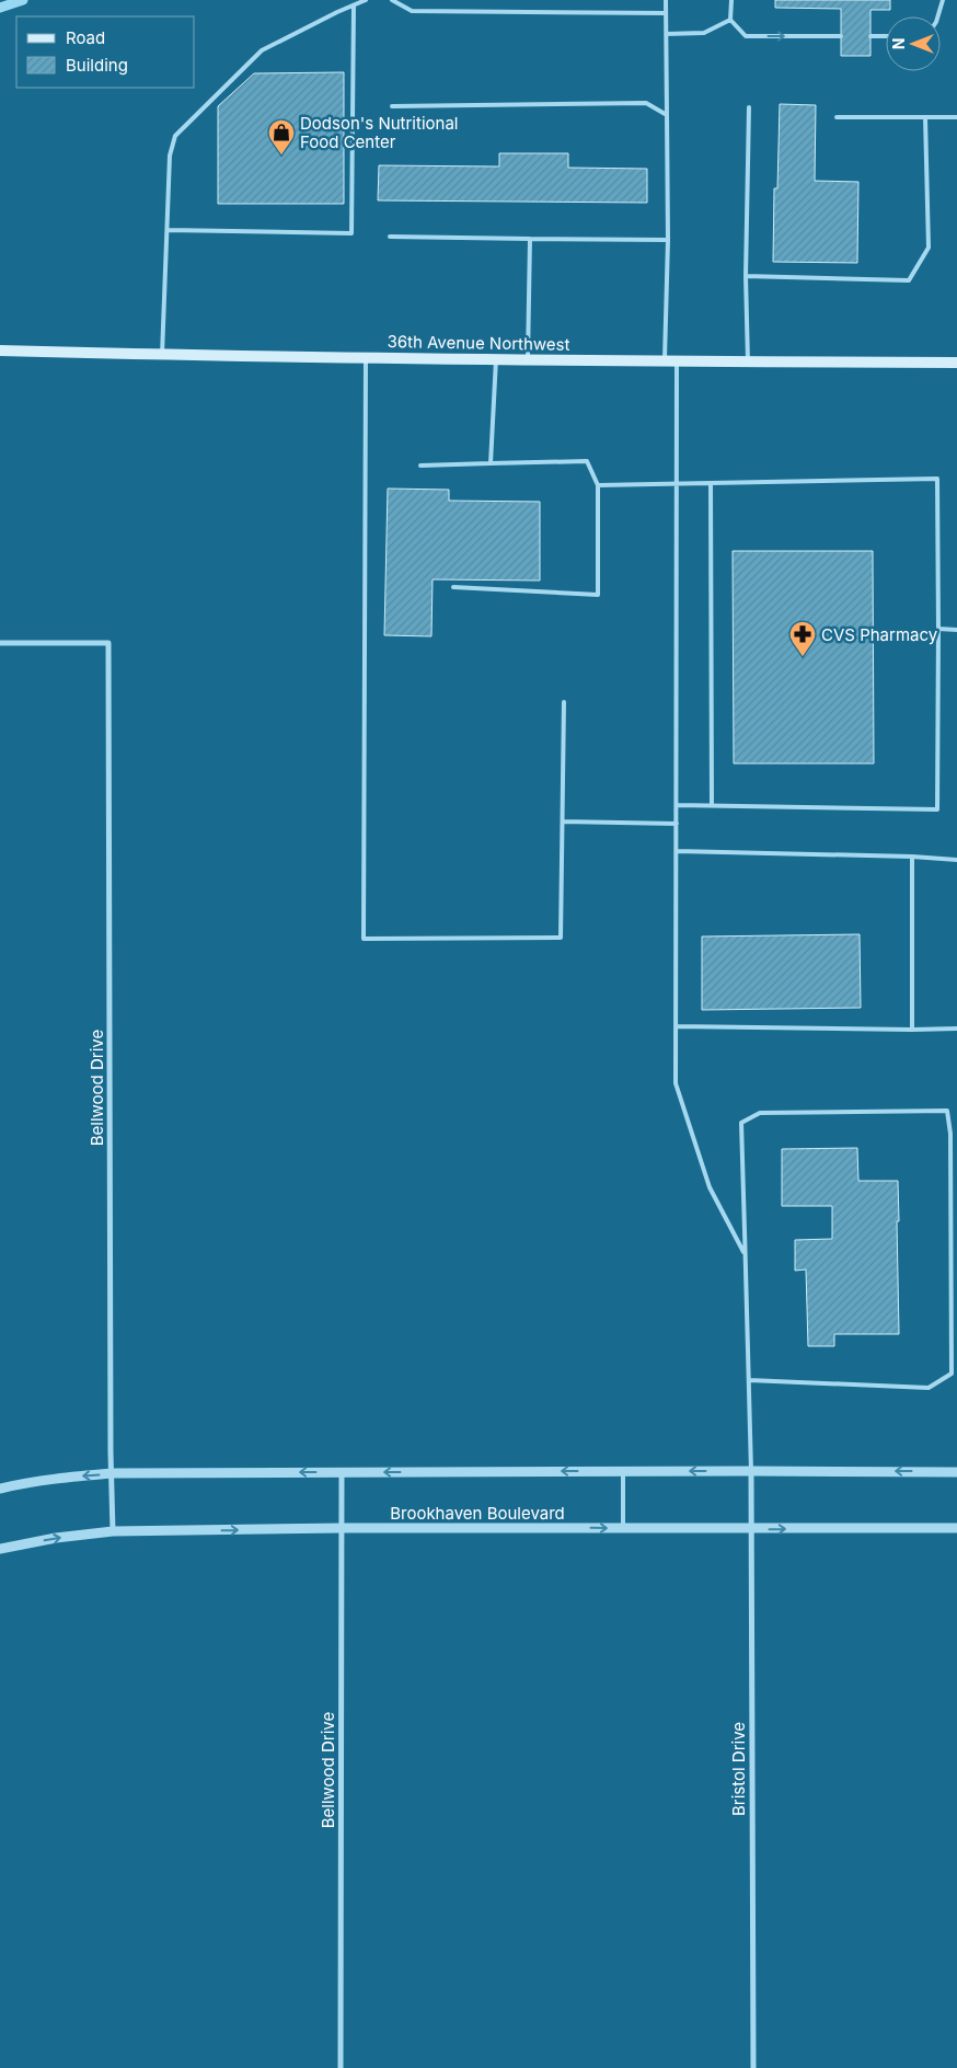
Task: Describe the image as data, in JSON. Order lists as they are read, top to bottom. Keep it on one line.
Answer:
{"streets":{"main road":["36th Avenue Northwest"],"street":["Bellwood Drive","Brookhaven Boulevard","Bristol Drive"]},"crossings":[["Bellwood Drive","Brookhaven Boulevard"],["Brookhaven Boulevard","Bristol Drive"]],"places":{"shop":["Dodson's Nutritional Food Center"],"pharmacy":["CVS Pharmacy"]},"legend":["Road","Building"],"north":"left"}
